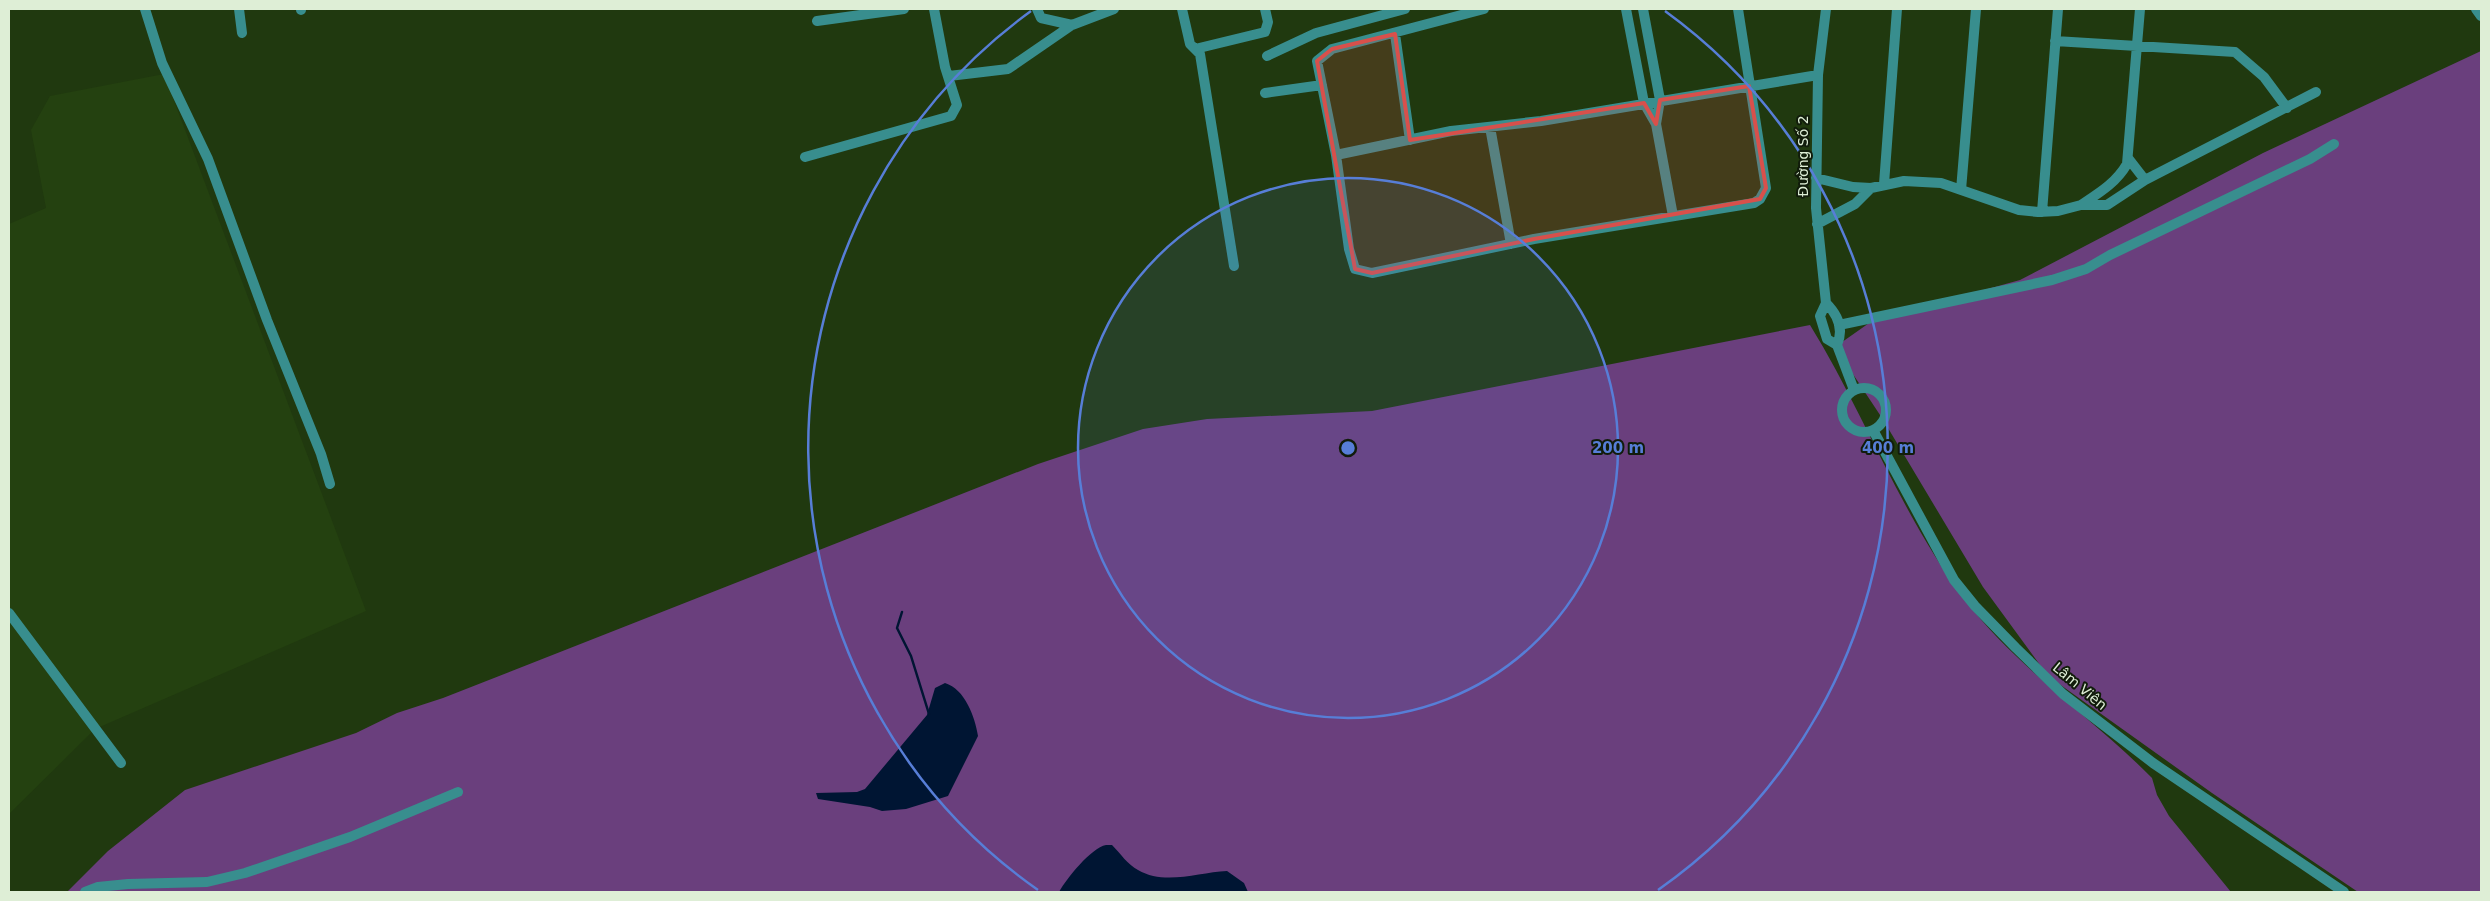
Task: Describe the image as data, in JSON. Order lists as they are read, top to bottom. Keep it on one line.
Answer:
{"streets":{"street":["Đường Số 2","Lâm Viên"]},"rings":["200 m","400 m"]}
